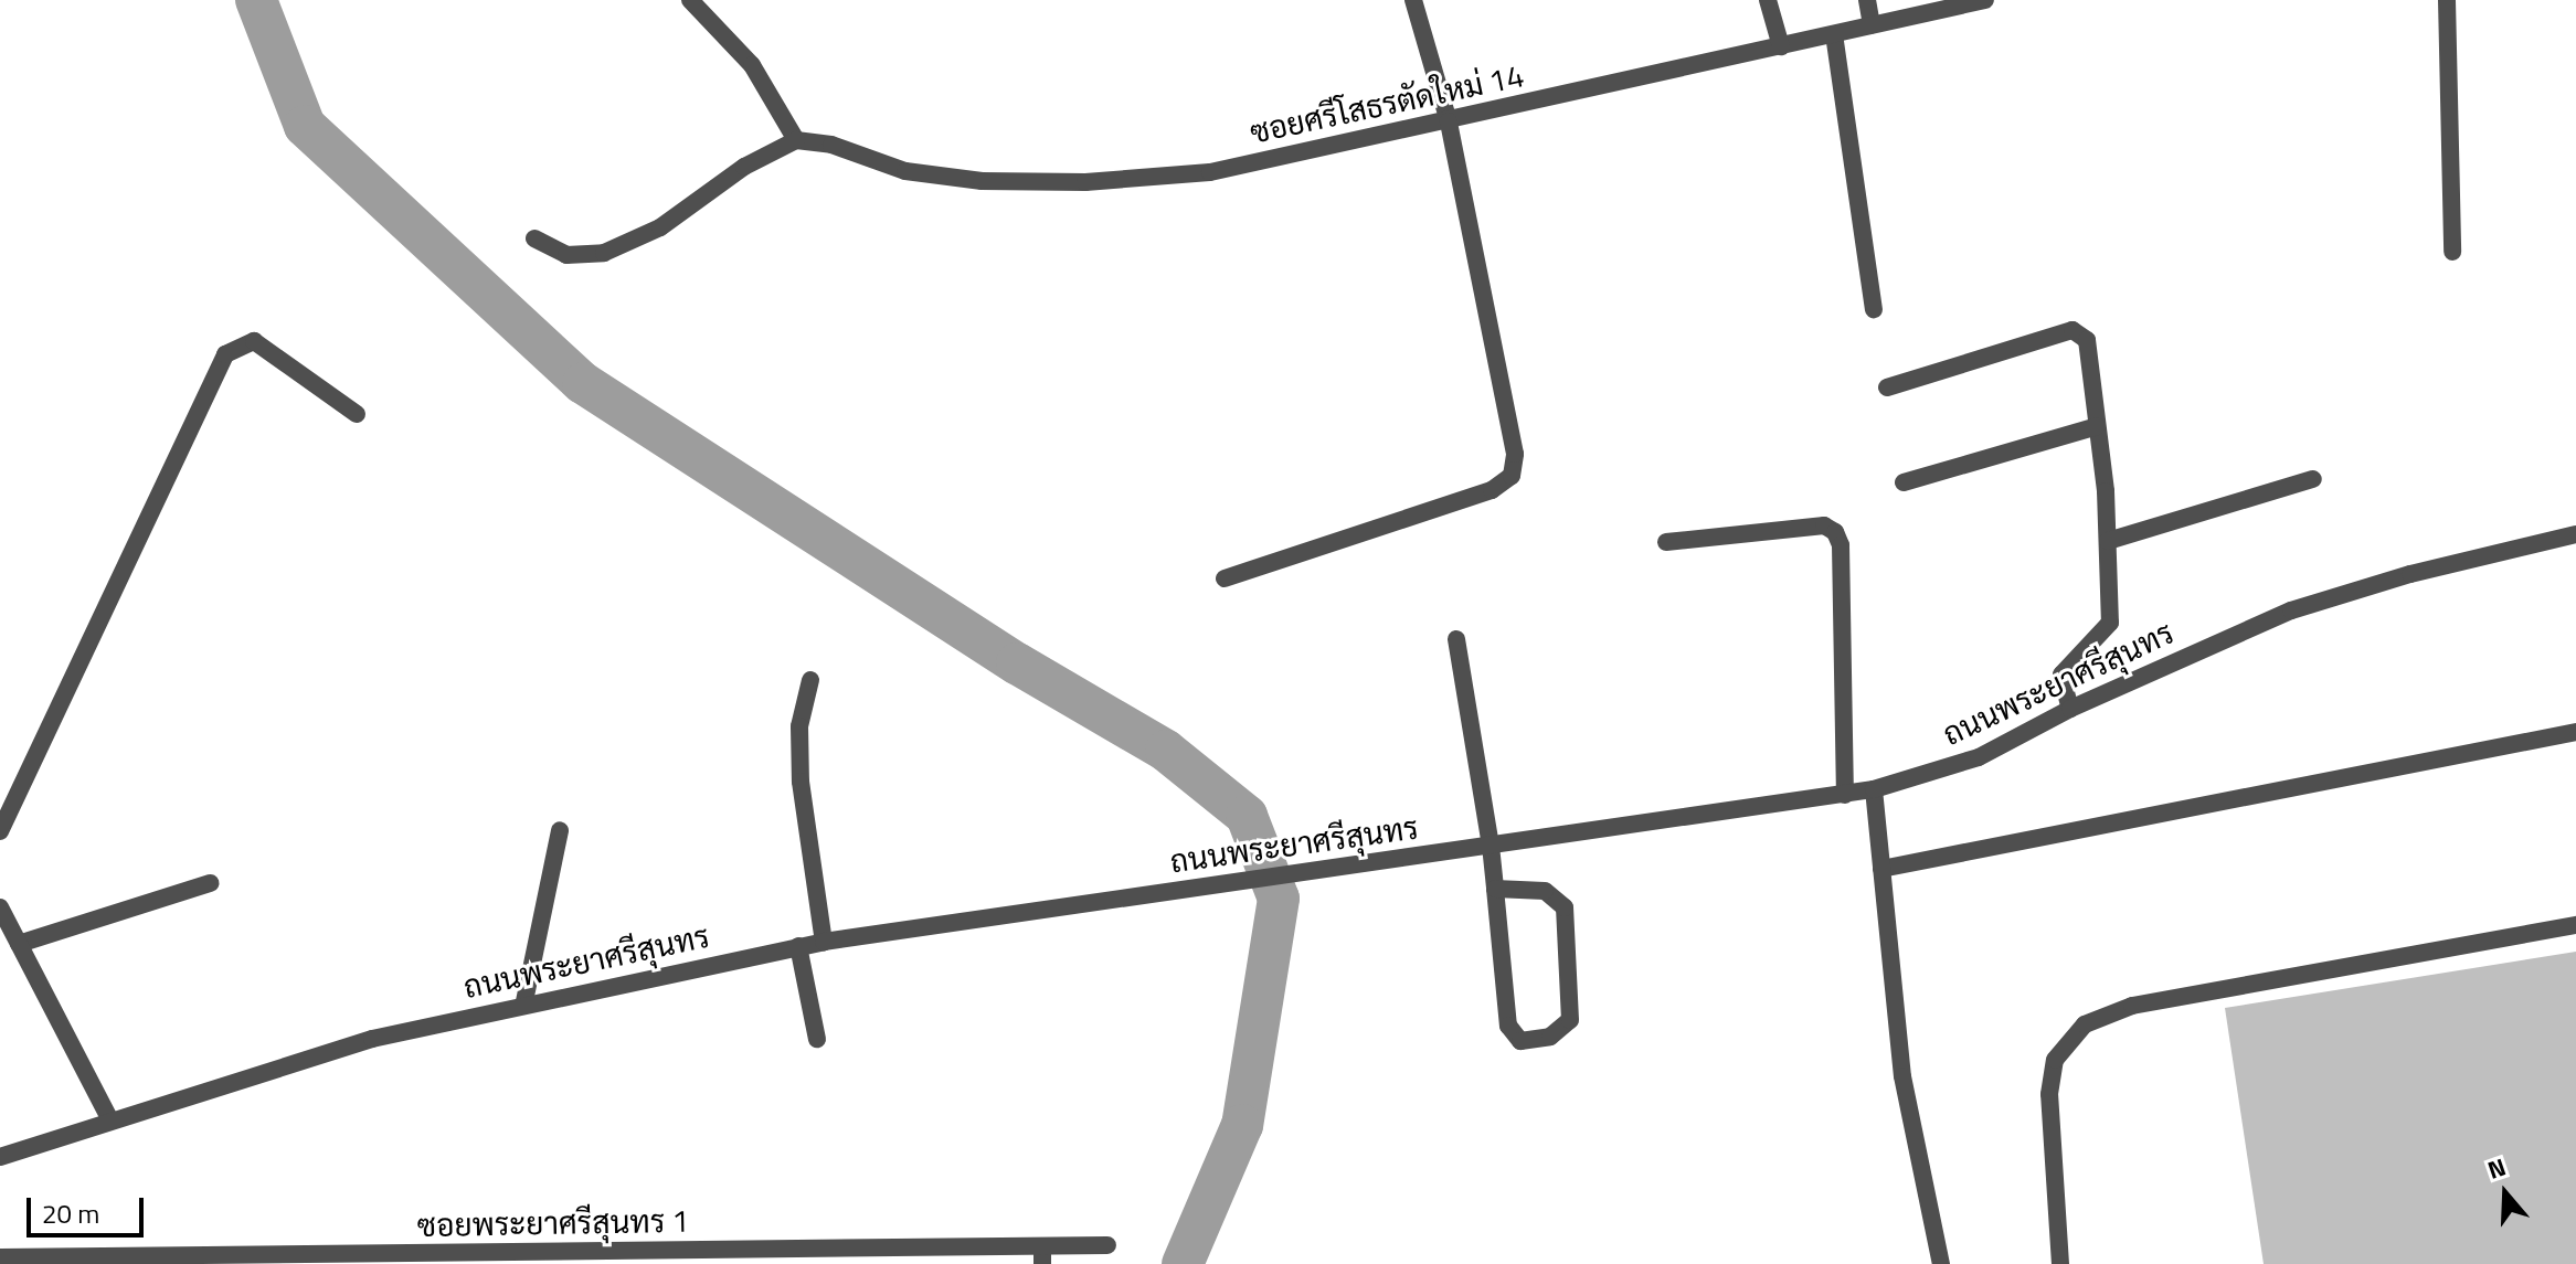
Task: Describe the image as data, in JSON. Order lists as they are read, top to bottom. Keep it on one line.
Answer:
{"streets":{"street":["ซอยศรีโสธรตัดใหม่ 14","ถนนพระยาศรีสุนทร","ซอยพระยาศรีสุนทร 1"]},"scale_bar":"20 m","north":"top"}
